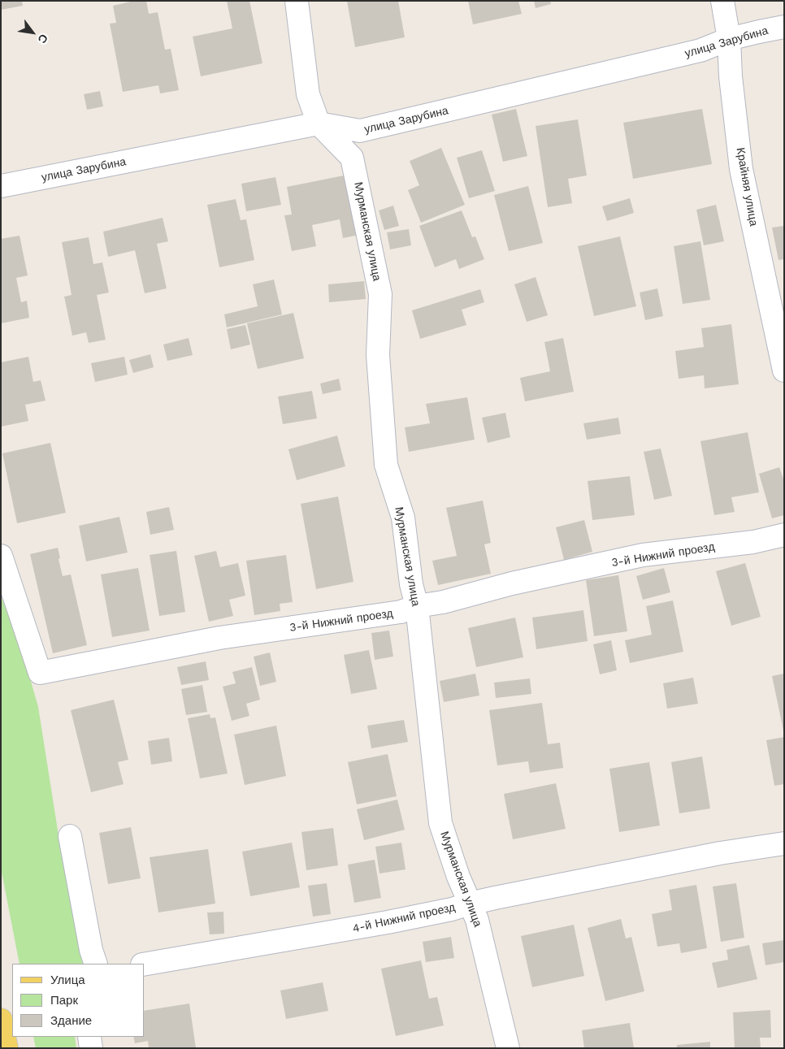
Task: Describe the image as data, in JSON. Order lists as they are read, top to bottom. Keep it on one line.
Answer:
{"streets":{"street":["улица Зарубина","Крайняя улица","Мурманская улица","3-й Нижний проезд","4-й Нижний проезд"]},"crossings":[["улица Зарубина","Крайняя улица"],["улица Зарубина","Мурманская улица"],["Мурманская улица","3-й Нижний проезд"],["Мурманская улица","4-й Нижний проезд"]],"legend":["Улица","Парк","Здание"],"north":"bottom right"}
